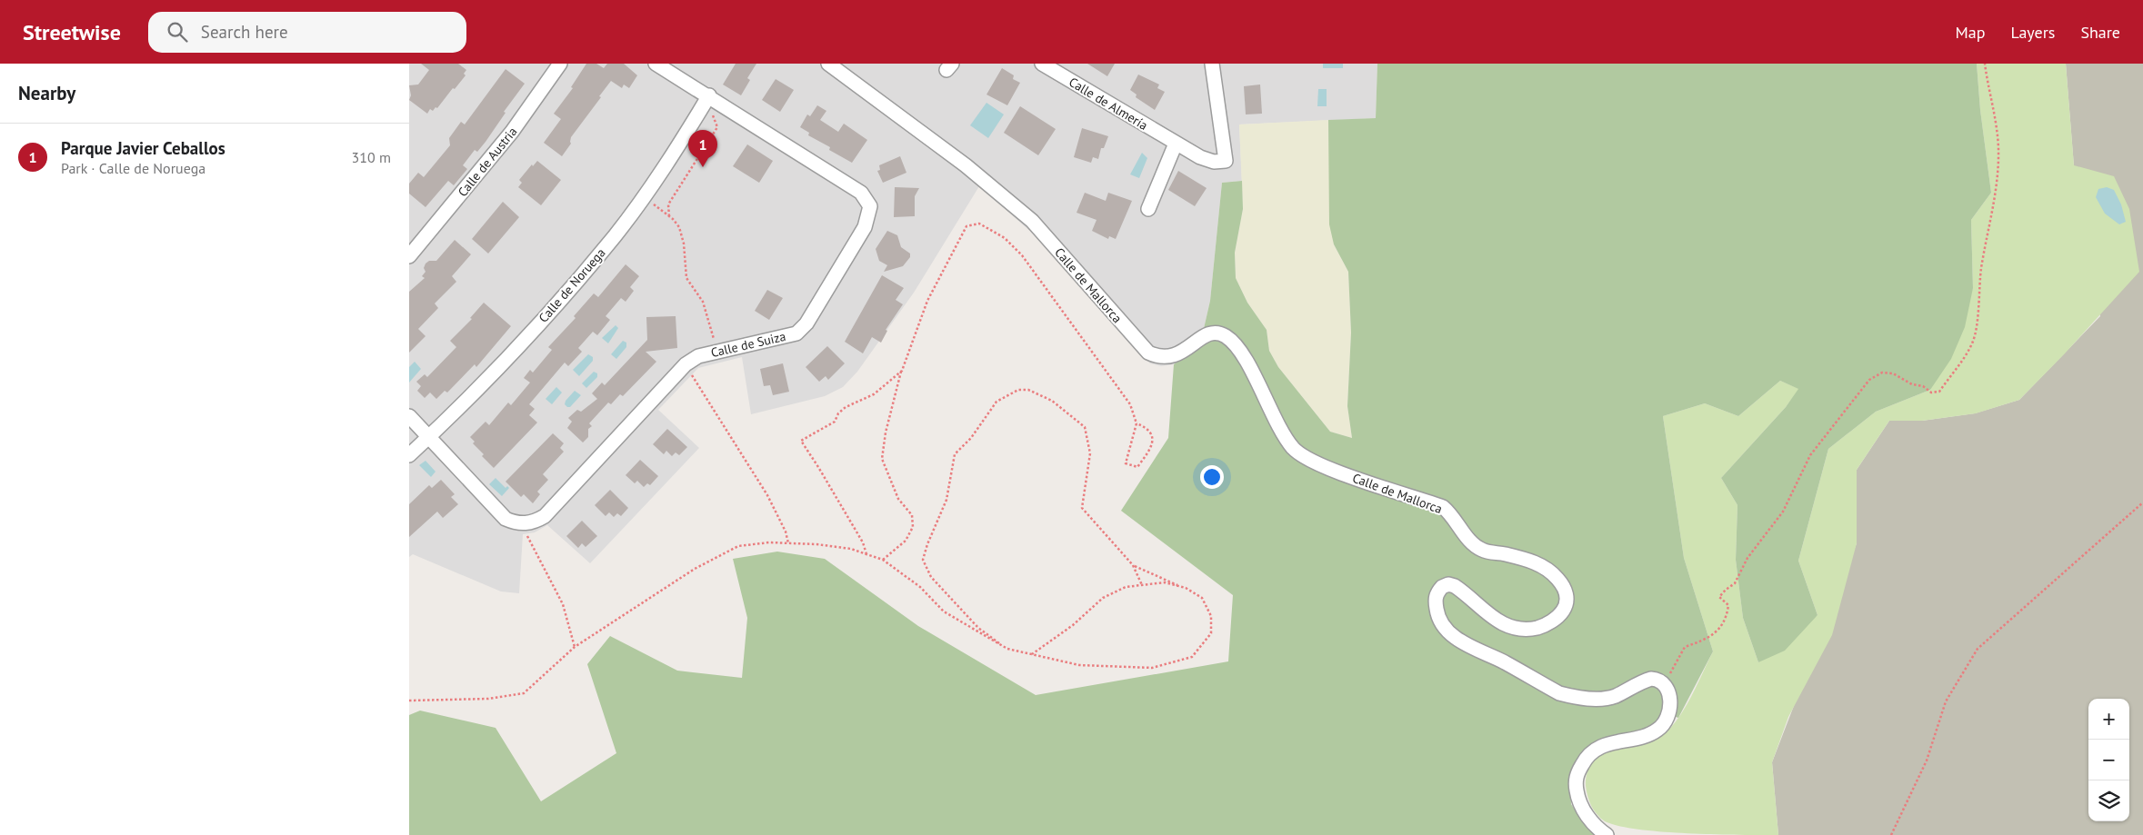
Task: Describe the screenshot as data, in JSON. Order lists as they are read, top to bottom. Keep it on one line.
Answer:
{"streets":{"street":["Calle de Almería","Calle de Austria","Calle de Noruega","Calle de Mallorca","Calle de Suiza"]},"crossings":[["Calle de Noruega","Calle de Suiza"]],"page":{"header":"Streetwise","search":"Search here","nav":["Map","Layers","Share"],"heading":"Nearby","list":[{"mark":"1","name":"Parque Javier Ceballos","note":"Park · Calle de Noruega","value":"310 m"}],"pins":"1","map_buttons":["+","−"]}}
